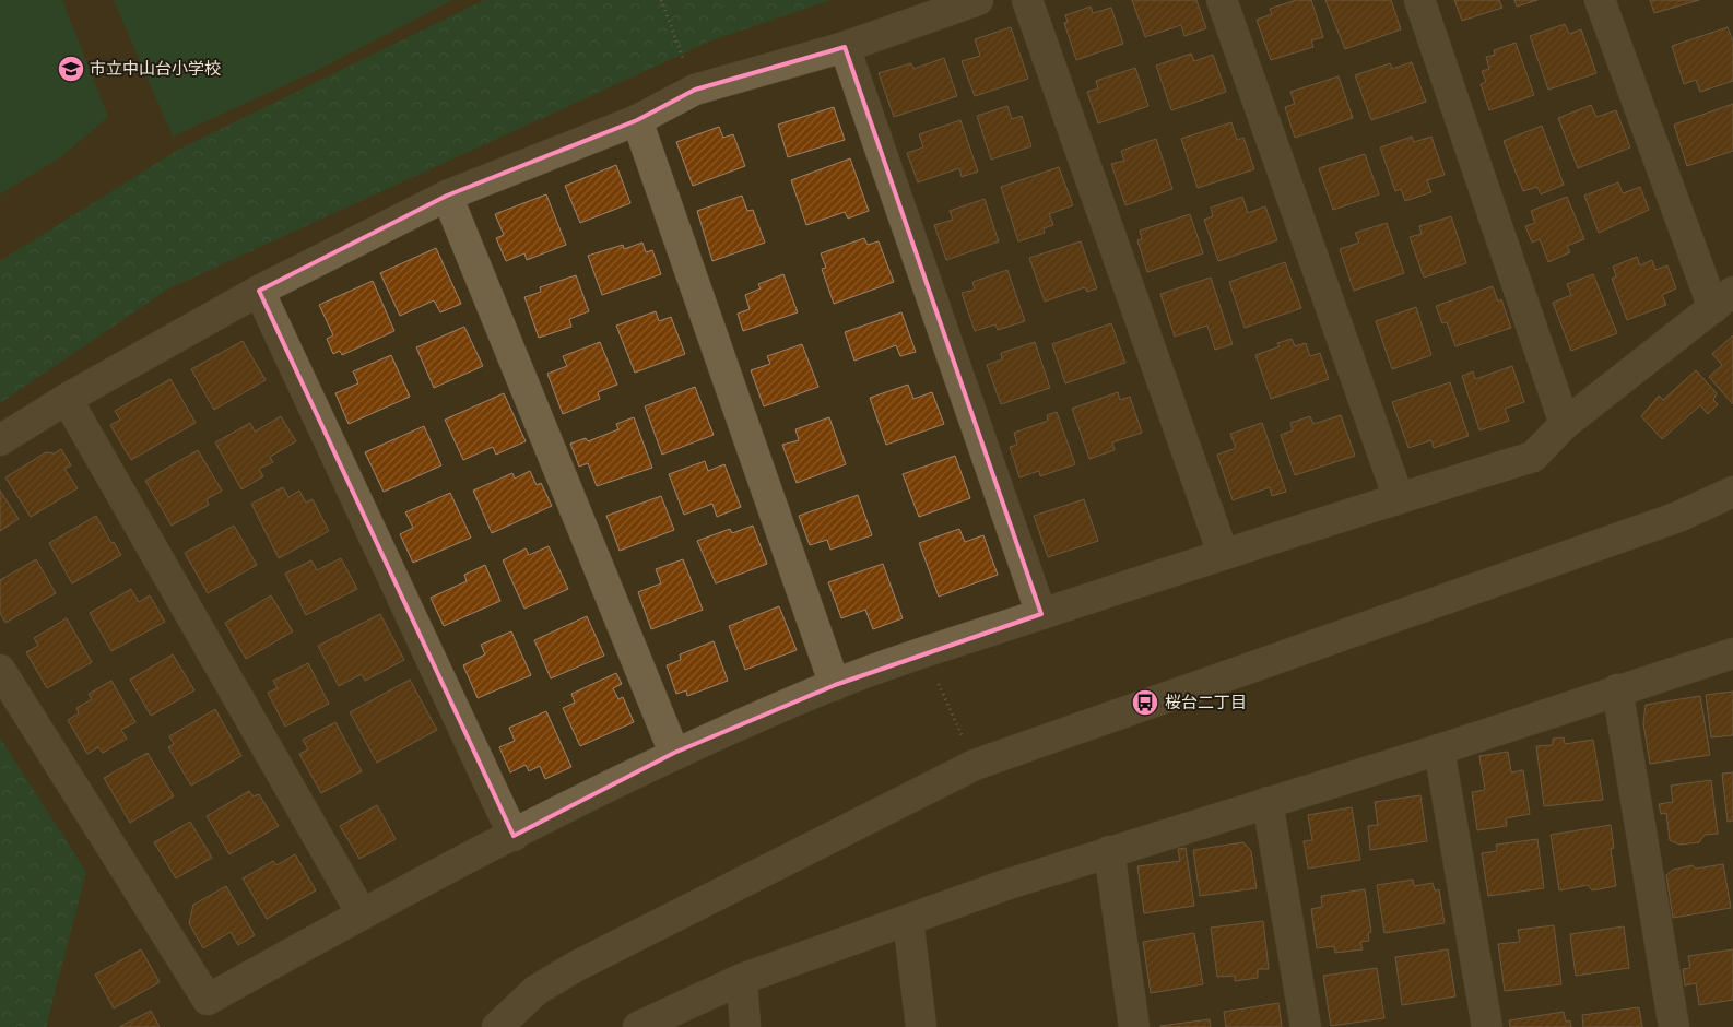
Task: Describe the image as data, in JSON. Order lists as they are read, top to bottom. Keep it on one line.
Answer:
{"places":{"school or university":["市立中山台小学校"],"bus stop":["桜台二丁目"]}}
